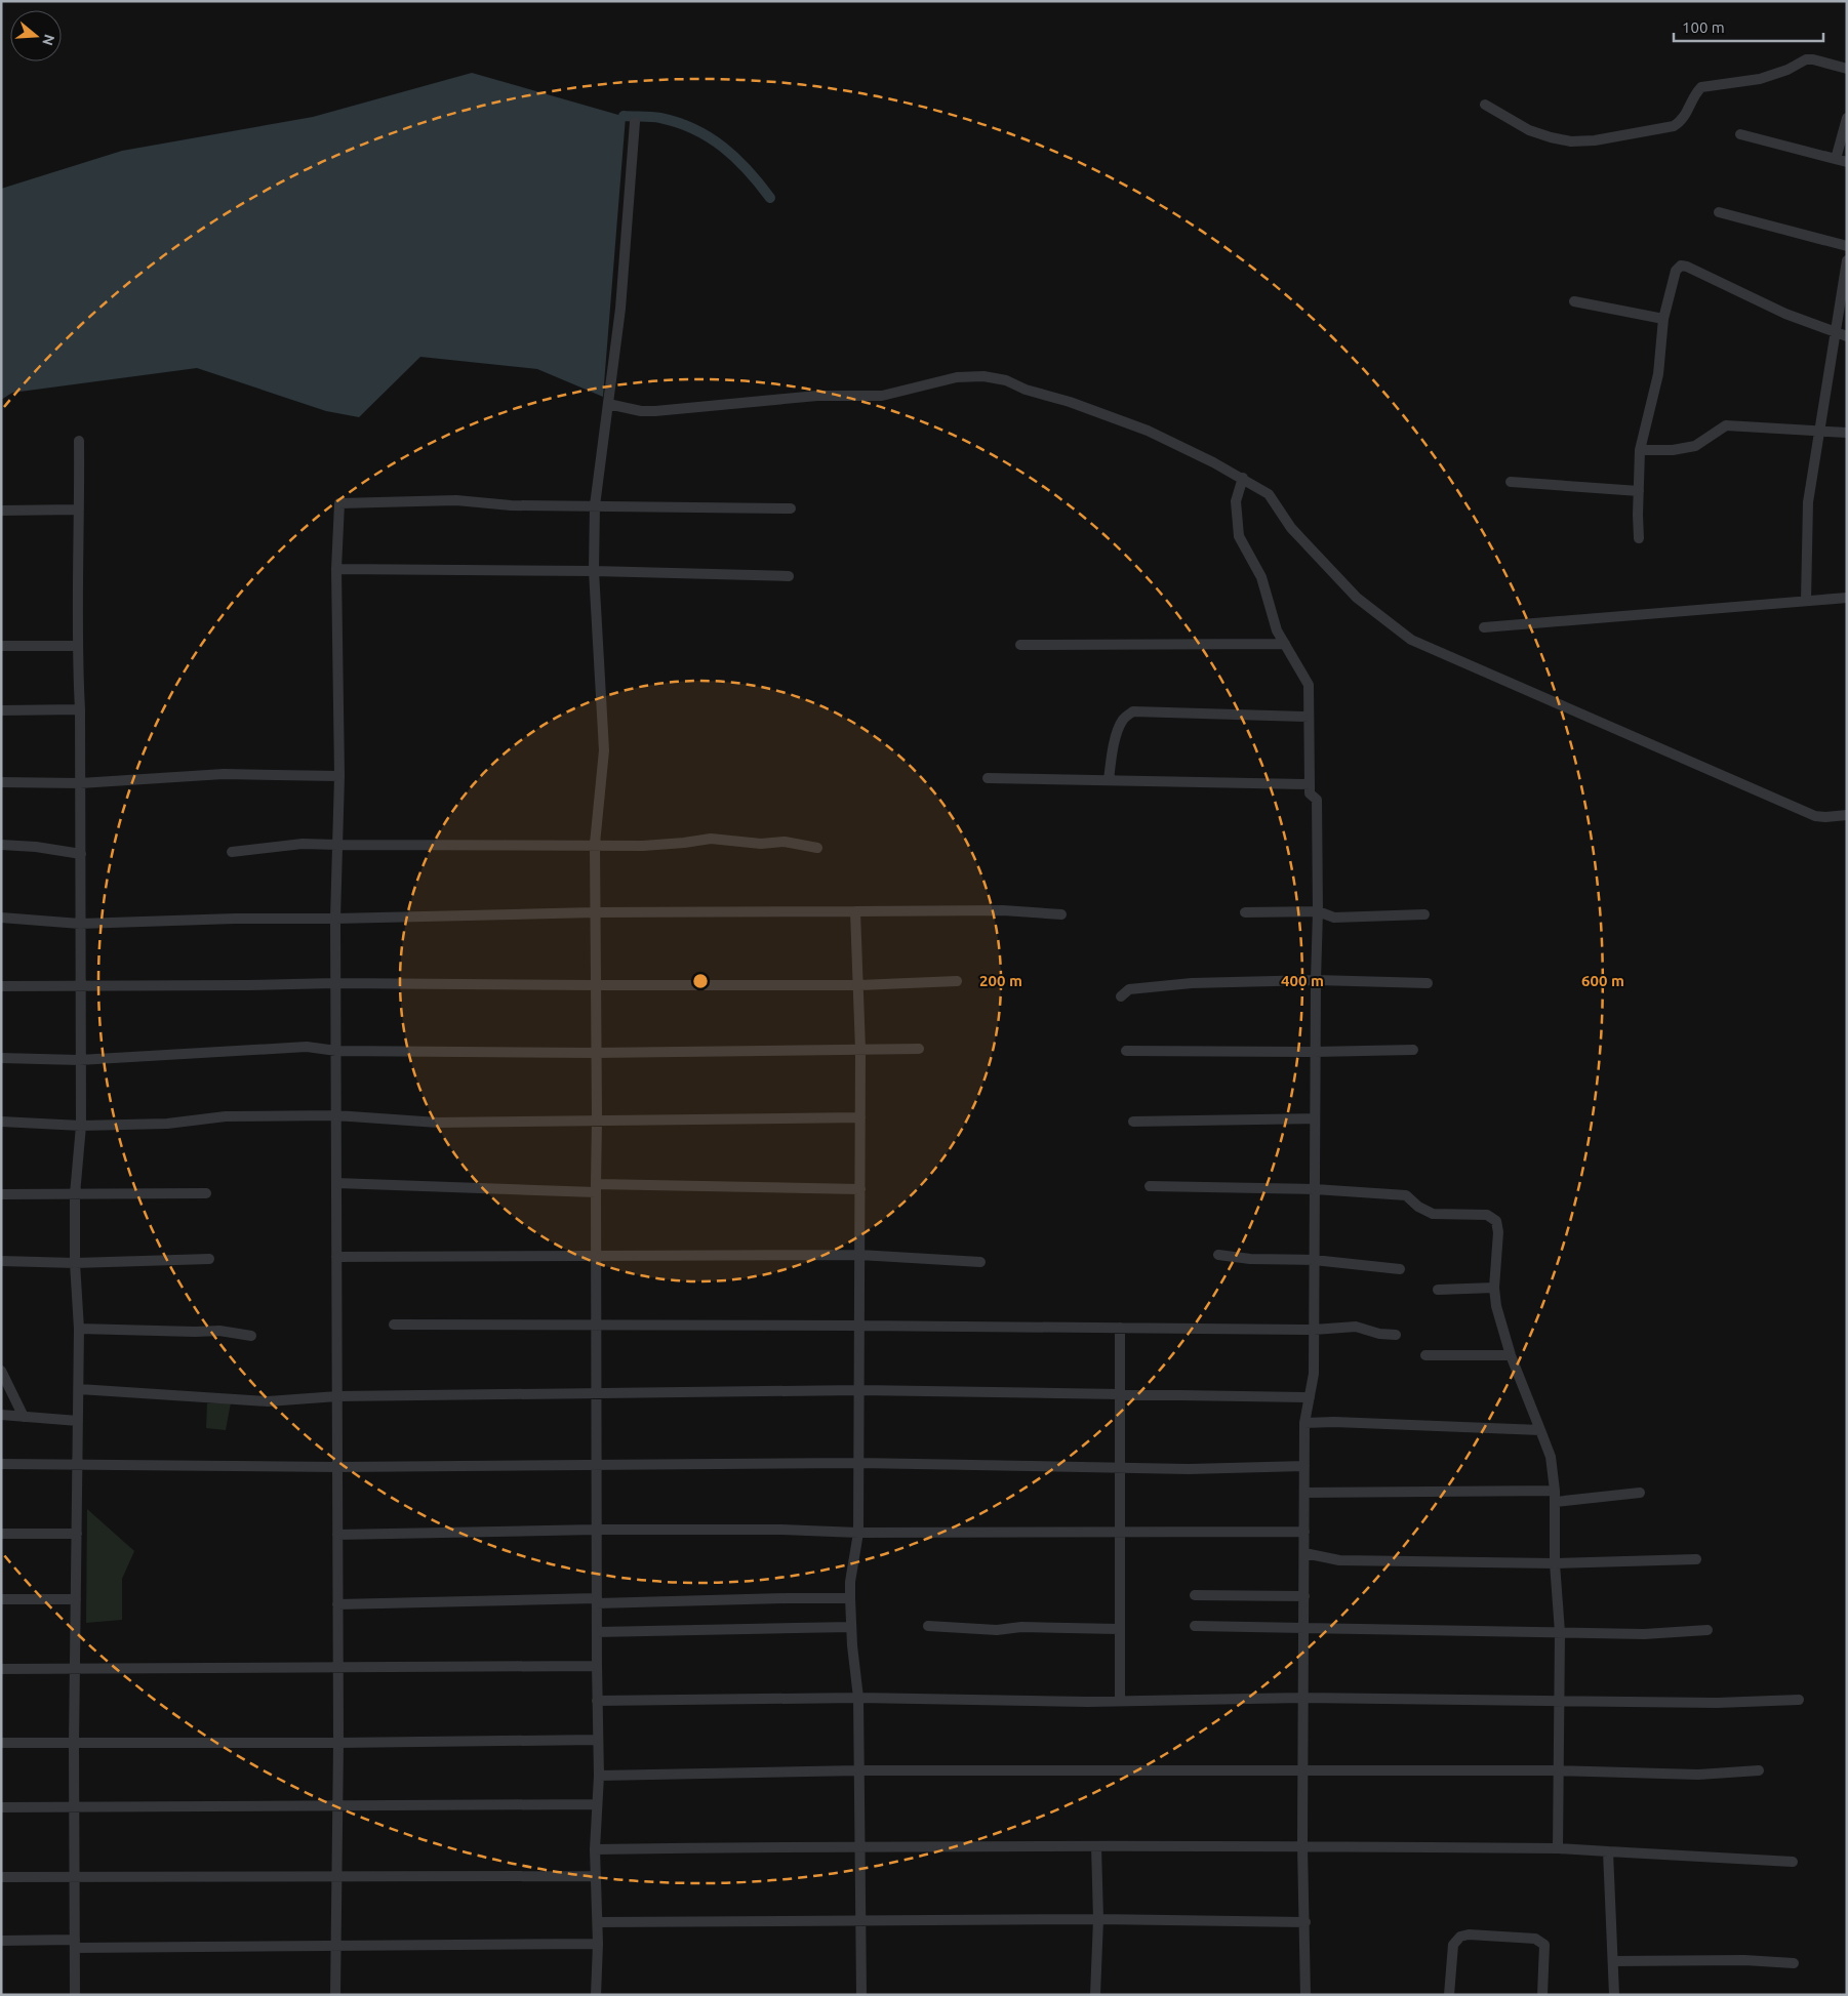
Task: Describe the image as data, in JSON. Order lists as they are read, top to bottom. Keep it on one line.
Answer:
{"scale_bar":"100 m","north":"right","rings":["200 m","400 m","600 m"]}
